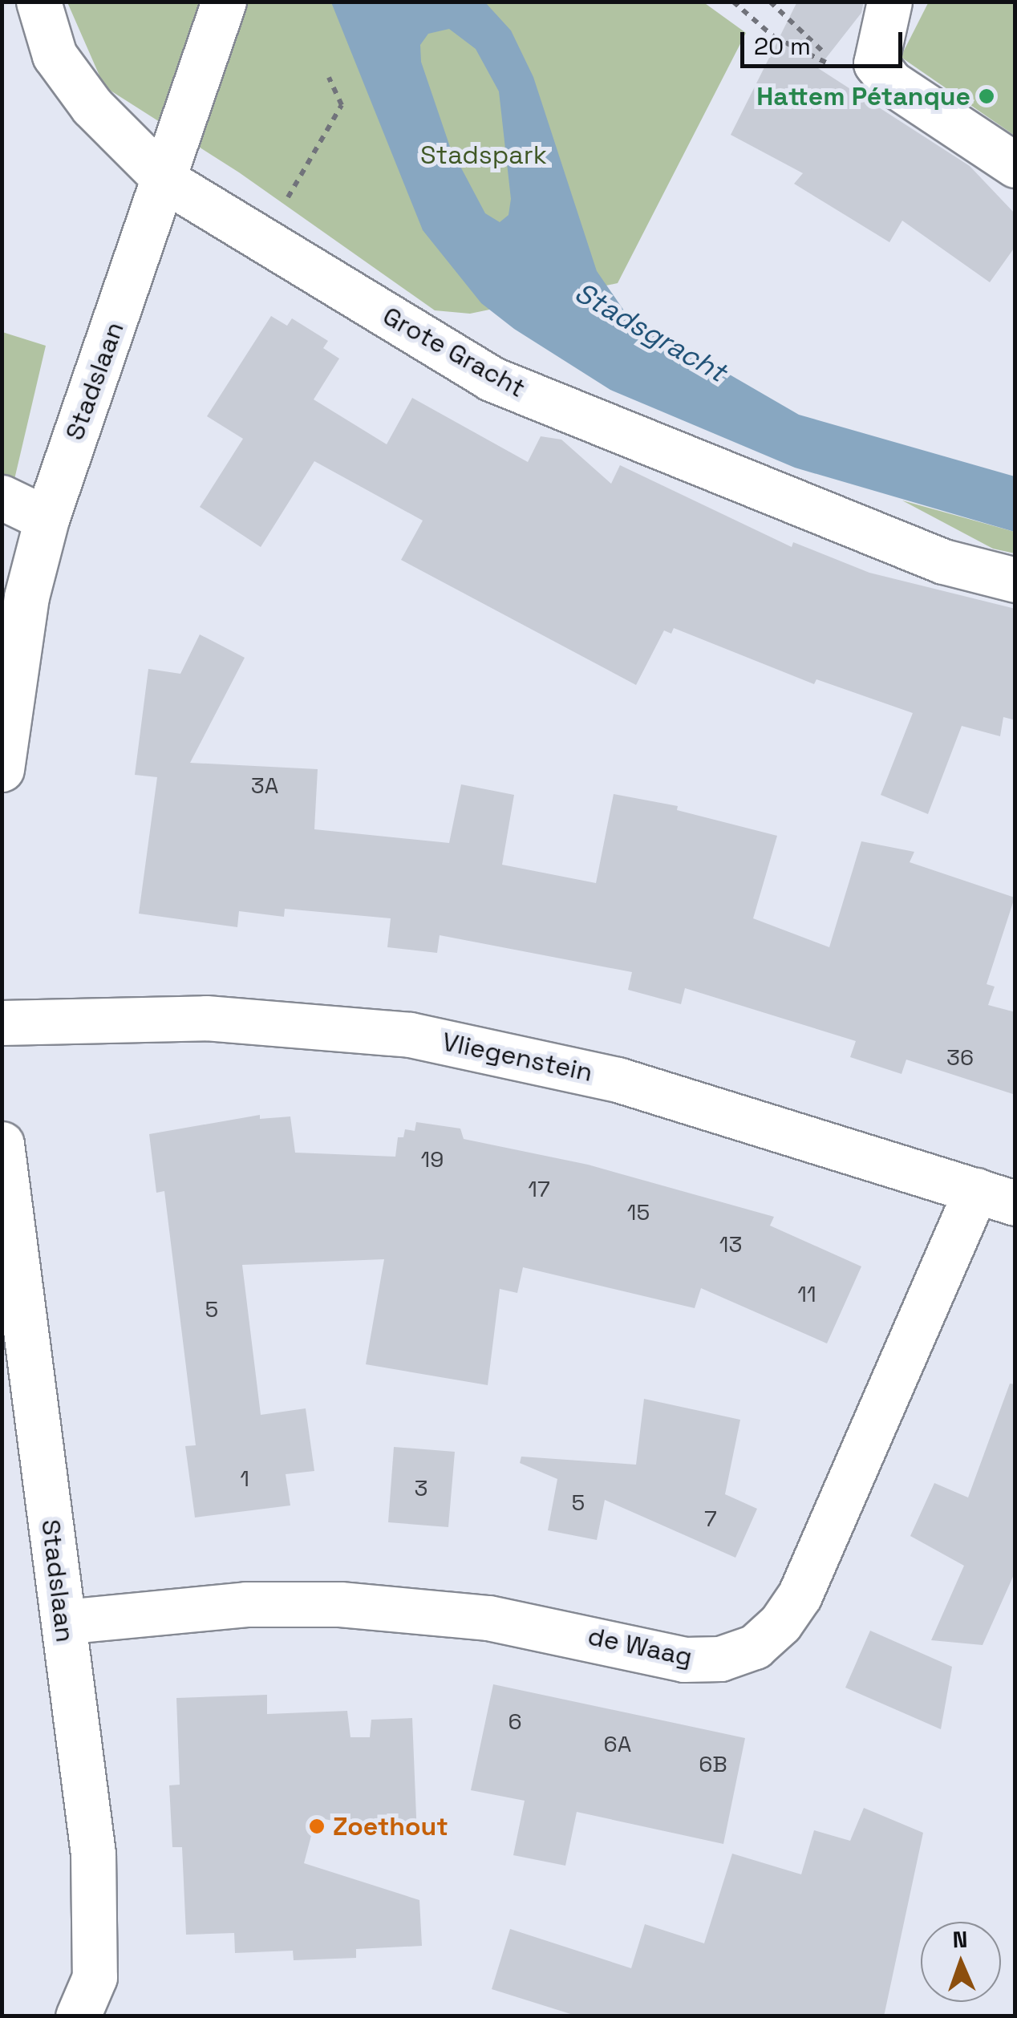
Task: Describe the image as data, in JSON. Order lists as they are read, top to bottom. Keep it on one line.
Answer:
{"streets":{"street":["Grote Gracht","Stadslaan","Vliegenstein","de Waag"]},"crossings":[["Grote Gracht","Stadslaan"],["Stadslaan","de Waag"],["Vliegenstein","de Waag"]],"water":["Stadsgracht"],"parks":["Stadspark"],"places":["Hattem Pétanque","Zoethout"],"house_numbers":["3A","36","19","17","15","13","11","5","1","3","5","7","6","6A","6B"],"scale_bar":"20 m","north":"top"}
